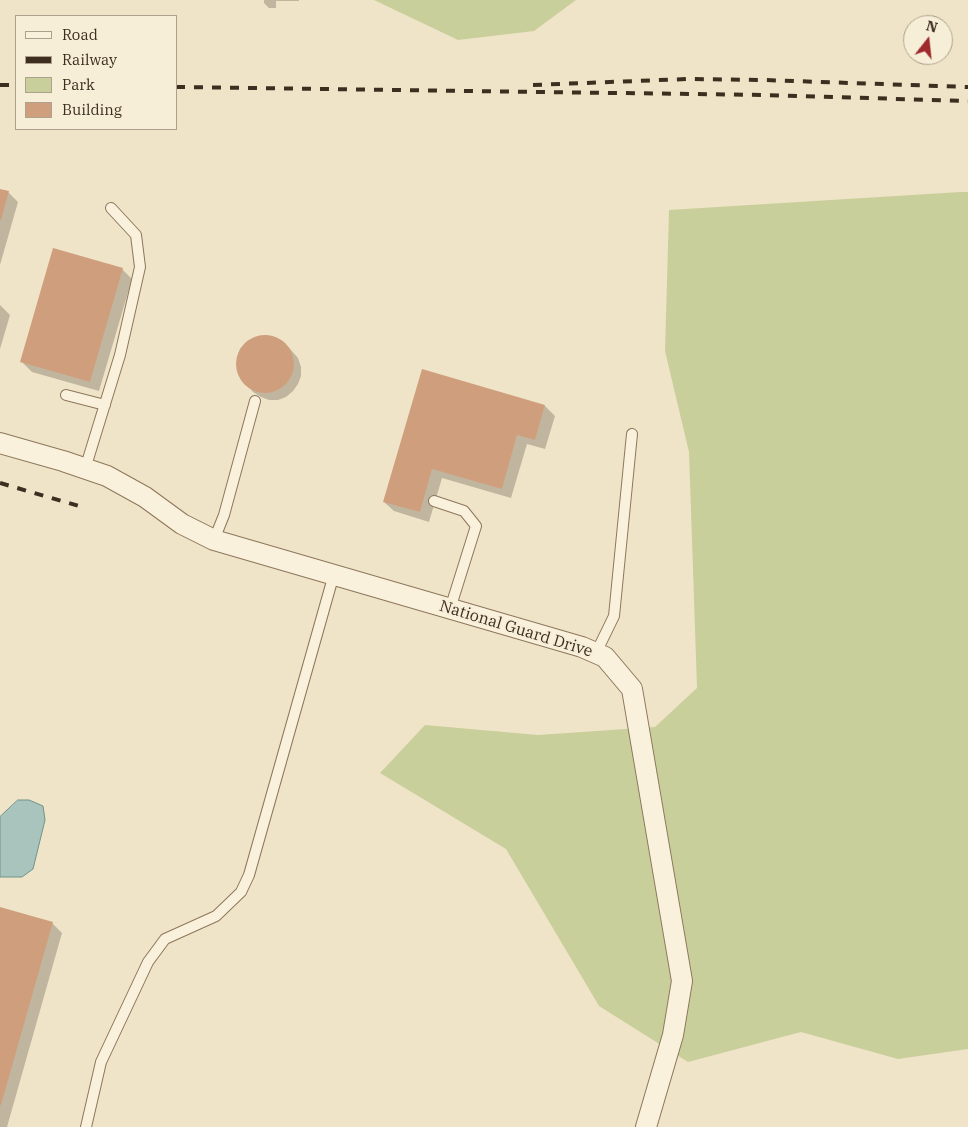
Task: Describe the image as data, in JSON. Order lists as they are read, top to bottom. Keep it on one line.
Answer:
{"streets":{"street":["National Guard Drive"]},"legend":["Road","Railway","Park","Building"],"north":"top"}
